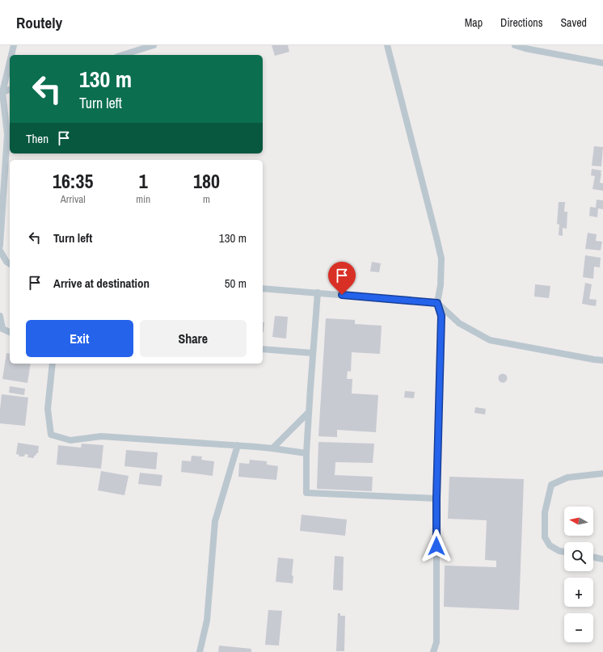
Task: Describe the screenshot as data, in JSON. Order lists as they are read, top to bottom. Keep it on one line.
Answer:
{"north":"left","page":{"header":"Routely","nav":["Map","Directions","Saved"],"turn":["130 m","Turn left"],"then":"Then","eta":["16:35","Arrival","1","min","180","m"],"list":[{"name":"Turn left","value":"130 m"},{"name":"Arrive at destination","value":"50 m"}],"buttons":["Exit","Share"],"map_buttons":["+","−"]}}
